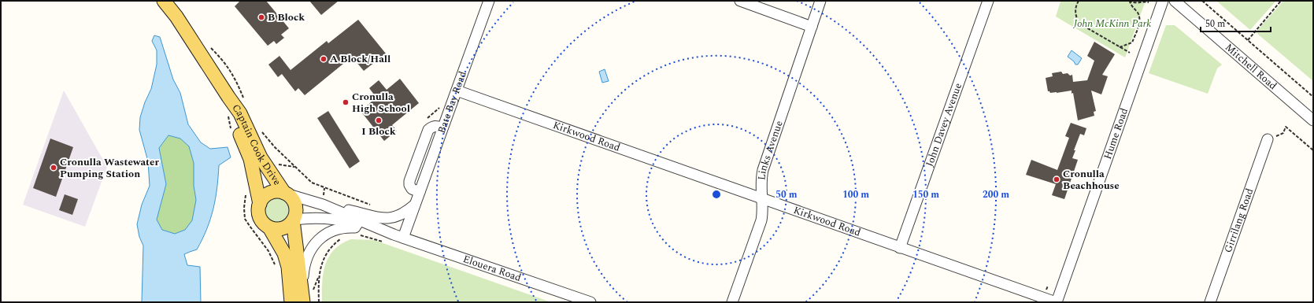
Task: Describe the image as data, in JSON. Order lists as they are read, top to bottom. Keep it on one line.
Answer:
{"streets":{"main road":["Captain Cook Drive"],"street":["Mitchell Road","Bate Bay Road","John Davey Avenue","Hume Road","Kirkwood Road","Links Avenue","Girrilang Road","Elouera Road"]},"crossings":[["Bate Bay Road","Kirkwood Road"],["Bate Bay Road","Elouera Road"],["John Davey Avenue","Kirkwood Road"],["Hume Road","Kirkwood Road"],["Kirkwood Road","Links Avenue"],["Captain Cook Drive","Elouera Road"]],"parks":["John McKinn Park"],"places":["B Block","A Block/Hall","Cronulla High School","I Block","Cronulla Wastewater Pumping Station","Cronulla Beachhouse"],"scale_bar":"50 m","rings":["50 m","100 m","150 m","200 m"]}
